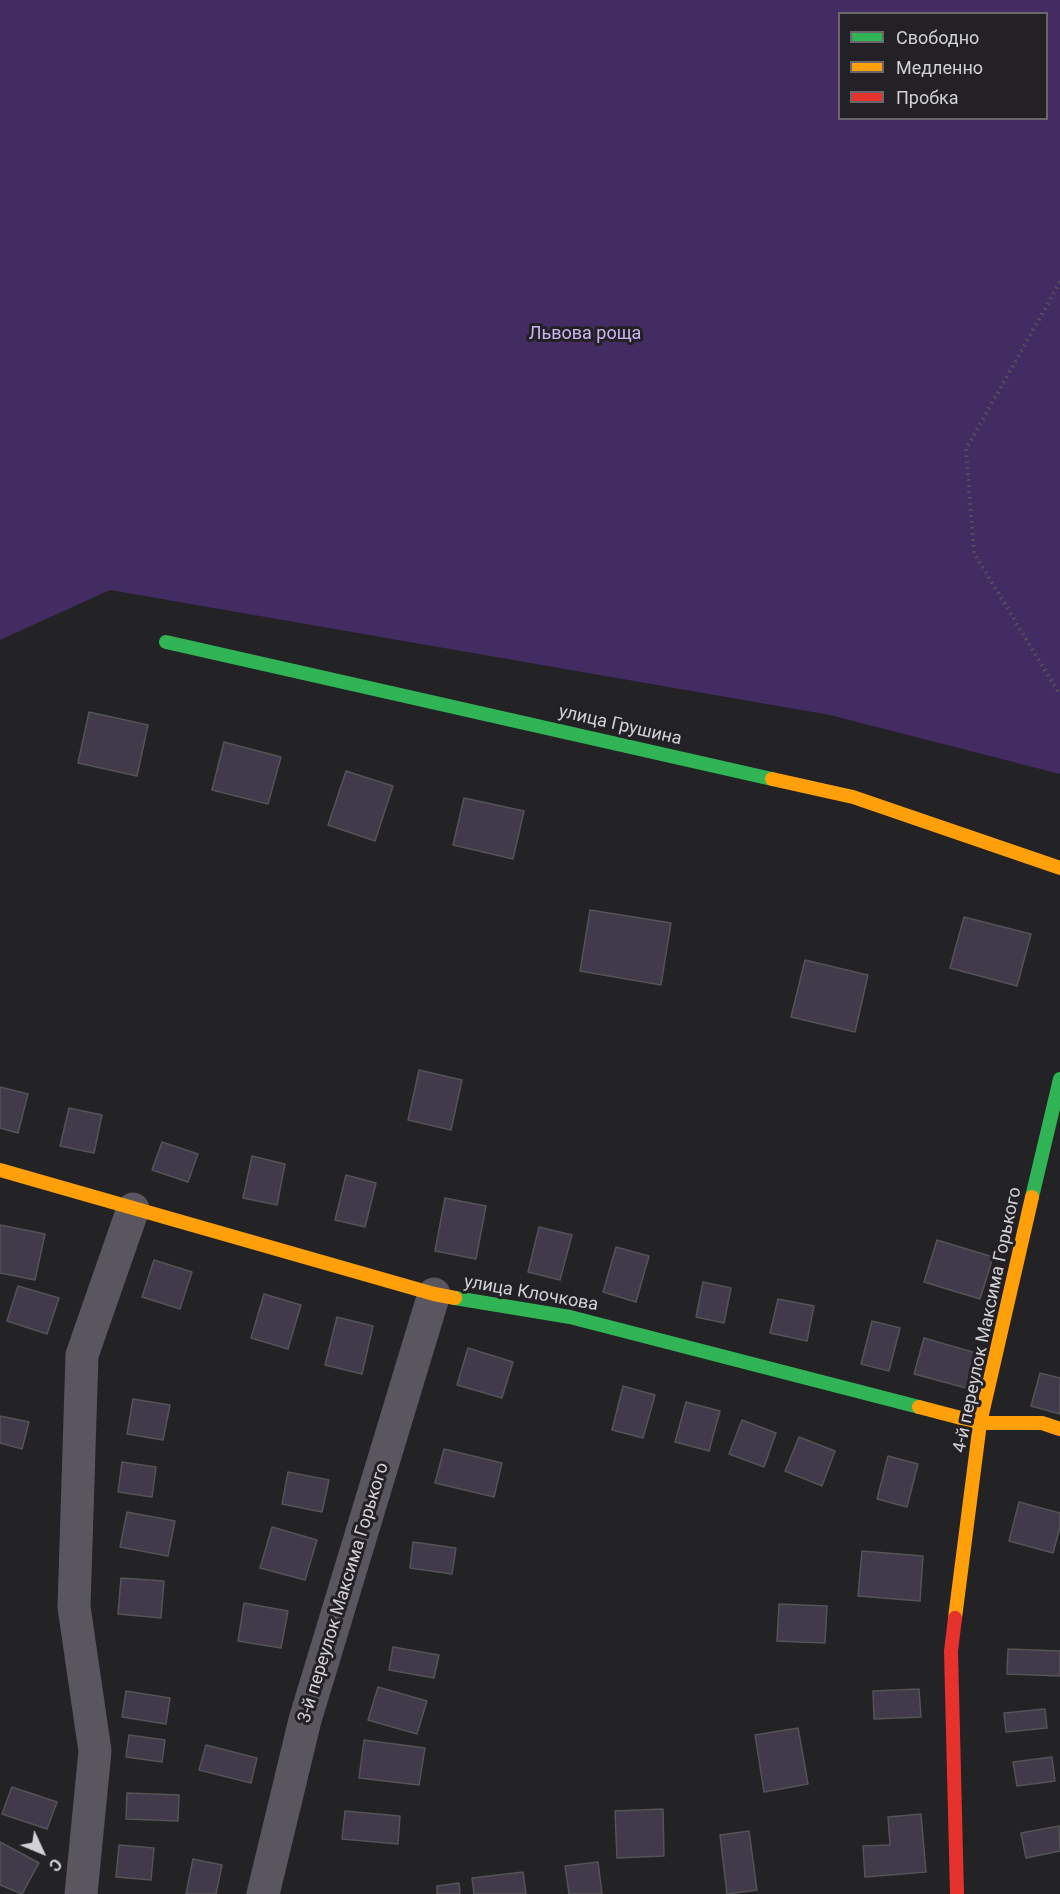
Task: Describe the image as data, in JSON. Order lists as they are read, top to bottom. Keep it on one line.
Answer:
{"streets":{"street":["улица Грушина","улица Клочкова","4-й переулок Максима Горького","3-й переулок Максима Горького"]},"crossings":[["улица Клочкова","4-й переулок Максима Горького"],["улица Клочкова","3-й переулок Максима Горького"]],"parks":["Львова роща"],"legend":["Свободно","Медленно","Пробка"],"north":"bottom right"}
